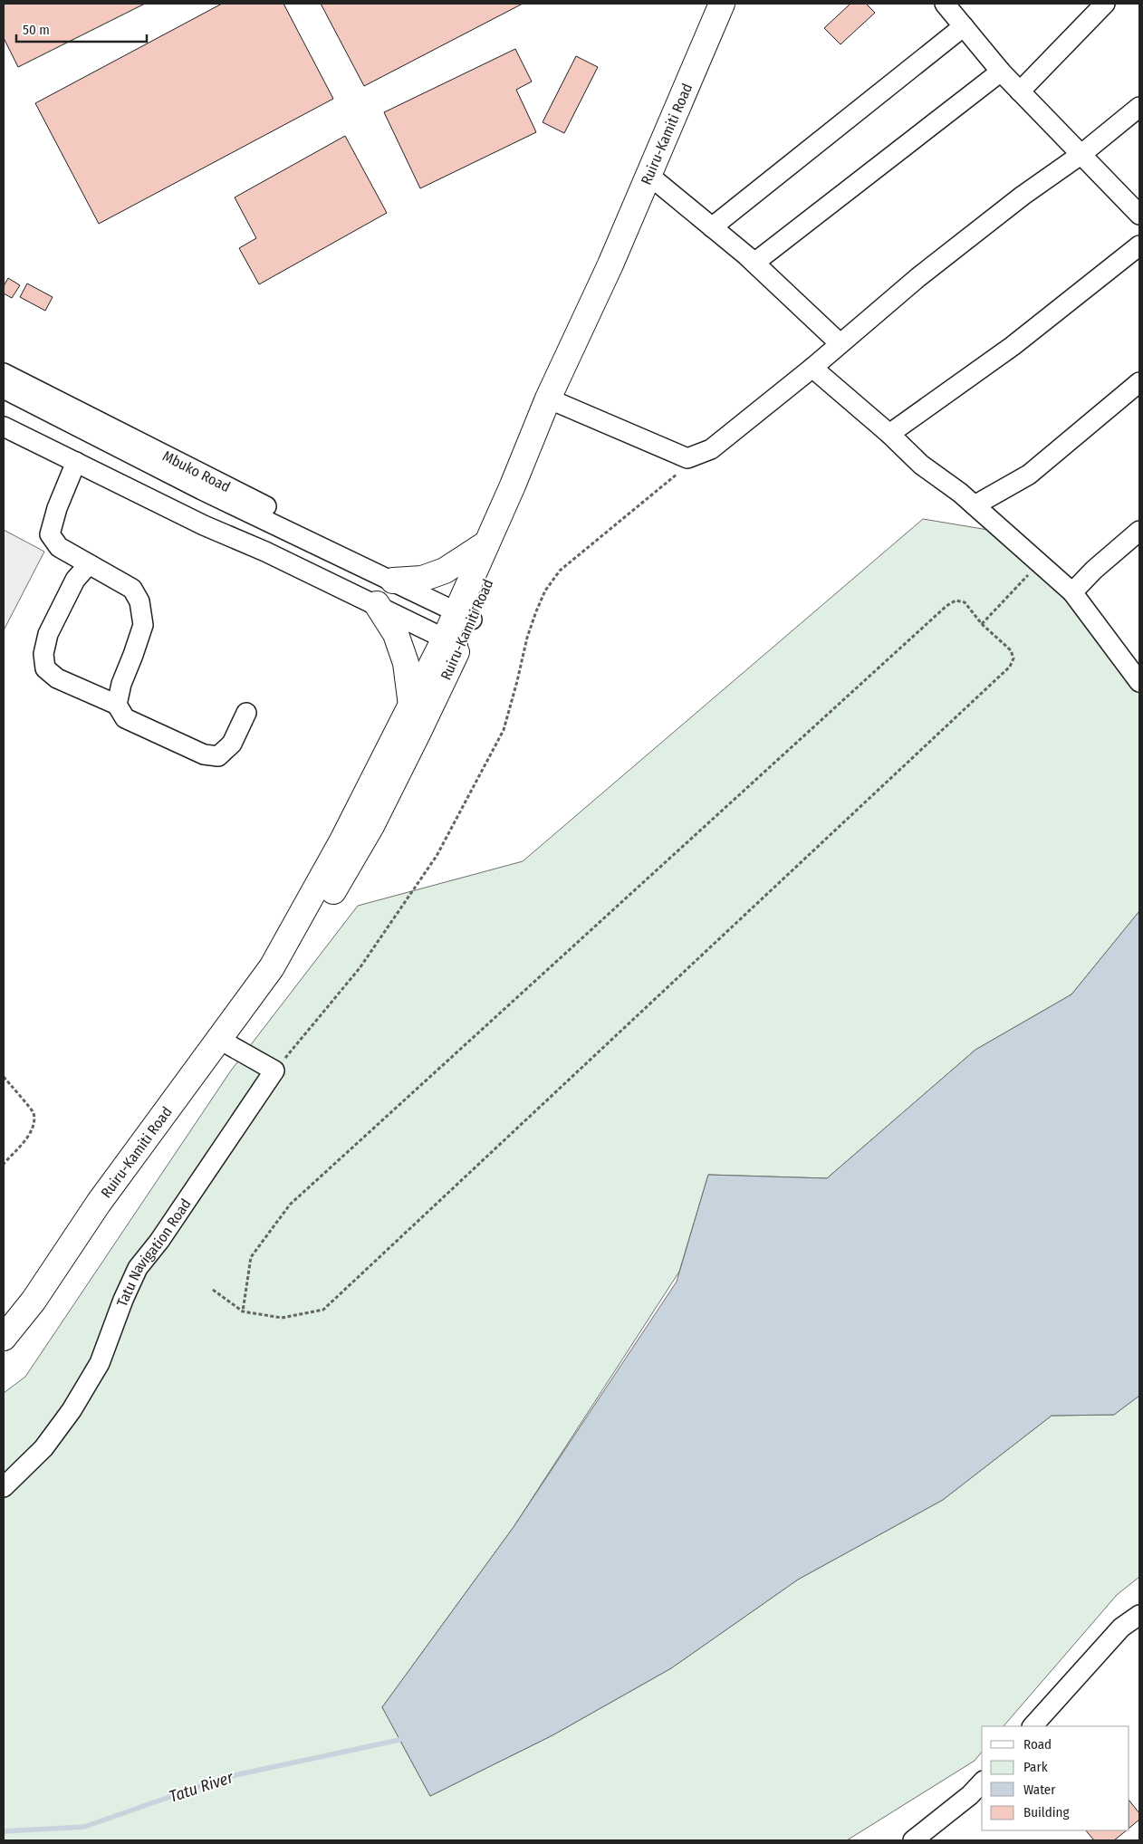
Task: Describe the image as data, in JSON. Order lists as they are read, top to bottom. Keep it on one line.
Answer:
{"streets":{"main road":["Ruiru-Kamiti Road"],"street":["Mbuko Road","Tatu Navigation Road"]},"water":["Tatu River"],"legend":["Road","Park","Water","Building"],"scale_bar":"50 m"}
